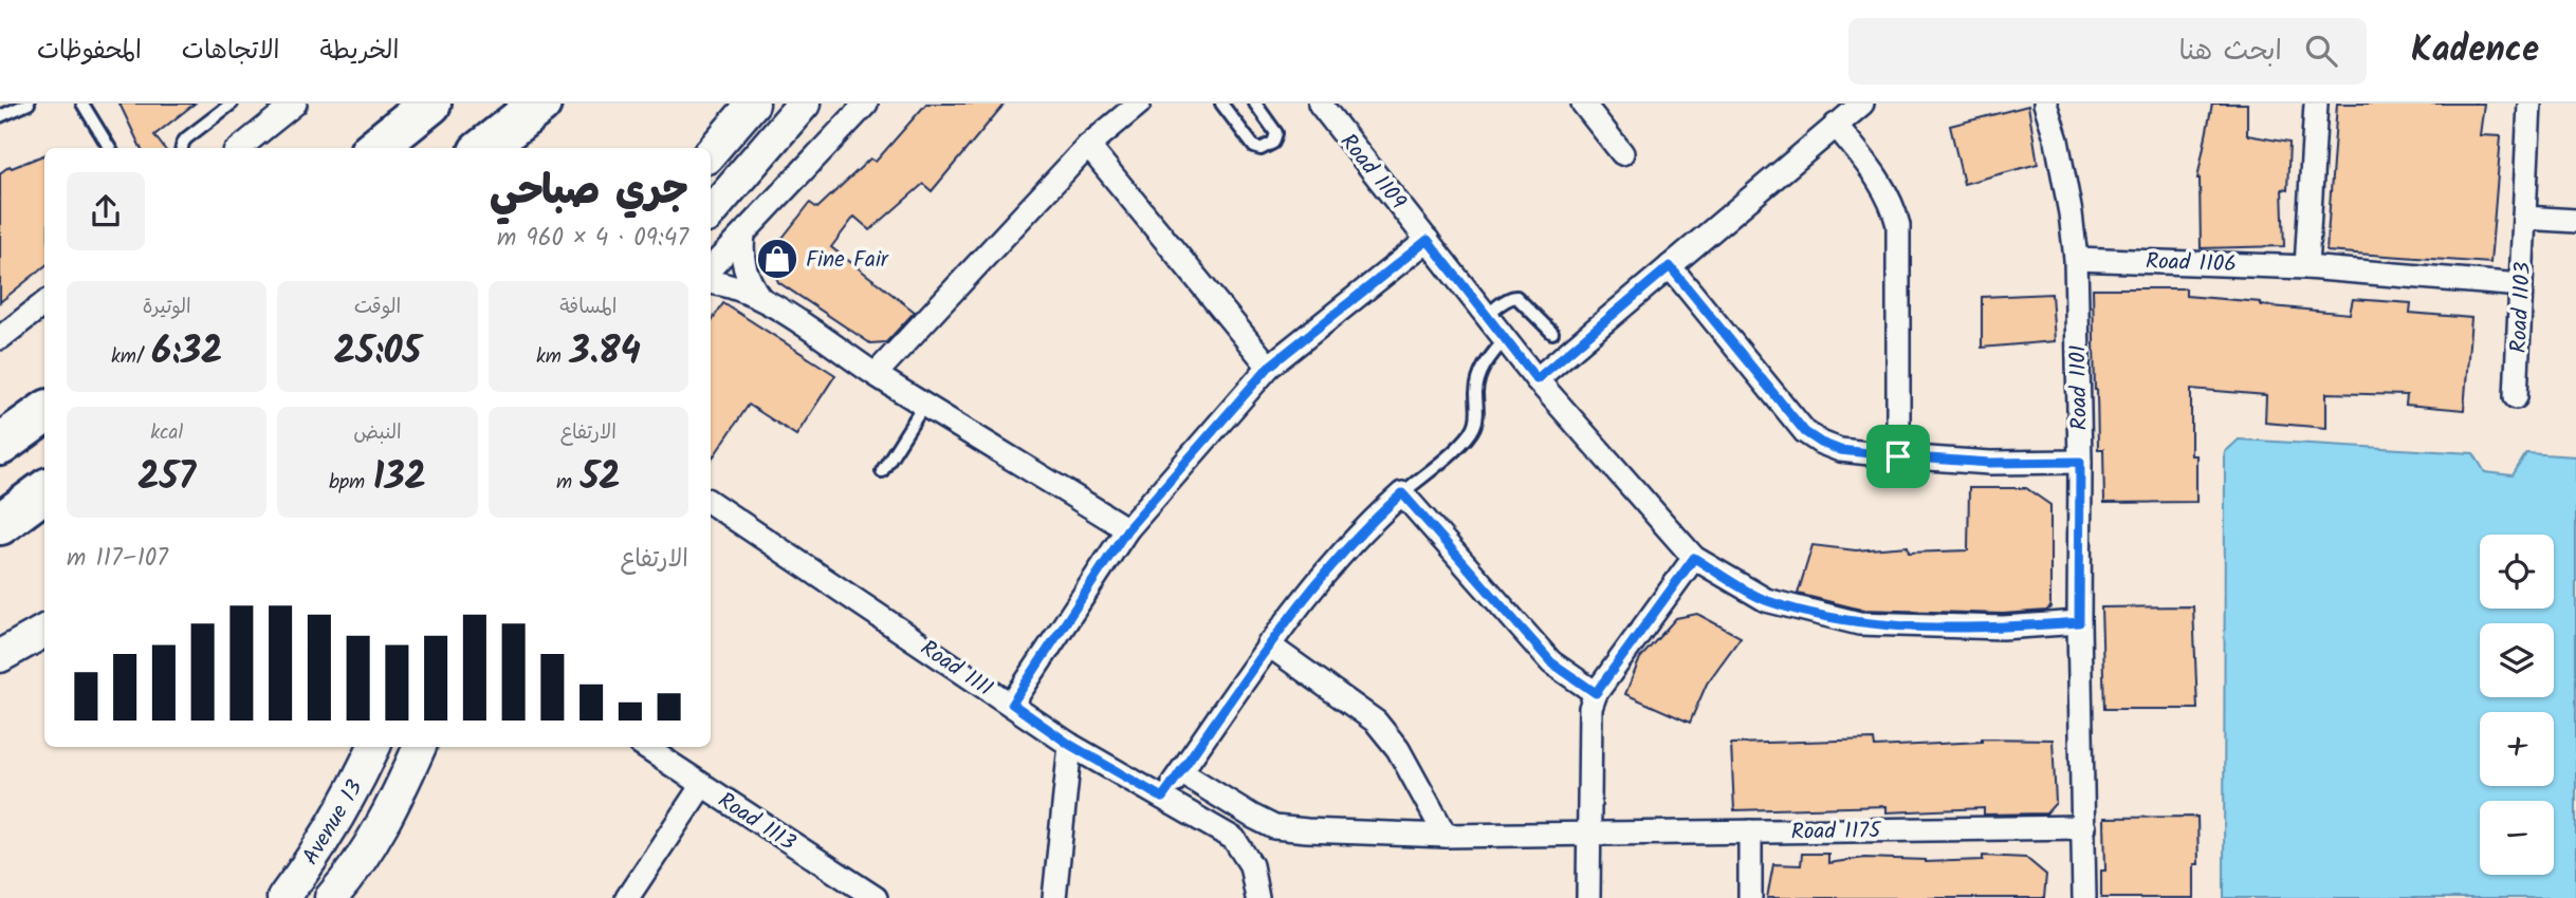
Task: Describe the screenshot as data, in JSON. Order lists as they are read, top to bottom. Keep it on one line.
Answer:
{"streets":{"street":["Road 1109","Road 1106","Road 1103","Road 1101","Road 1111","Road 1113","Avenue 13","Road 1175"]},"crossings":[["Road 1109","Road 1101"],["Road 1106","Road 1103"],["Road 1106","Road 1101"],["Road 1101","Road 1175"]],"places":{"shop":["Fine Fair"]},"page":{"header":"Kadence","search":"ابحث هنا","nav":["الخريطة","الاتجاهات","المحفوظات"],"heading":["جري صباحي","09:47 · 4 × 960 m"],"stats":[["المسافة","3.84 km"],["الوقت","25:05"],["الوتيرة","6:32 /km"],["الارتفاع","52 m"],["النبض","132 bpm"],["kcal","257"]],"chart":["الارتفاع","107–117 m"],"map_buttons":["+","−"]}}
